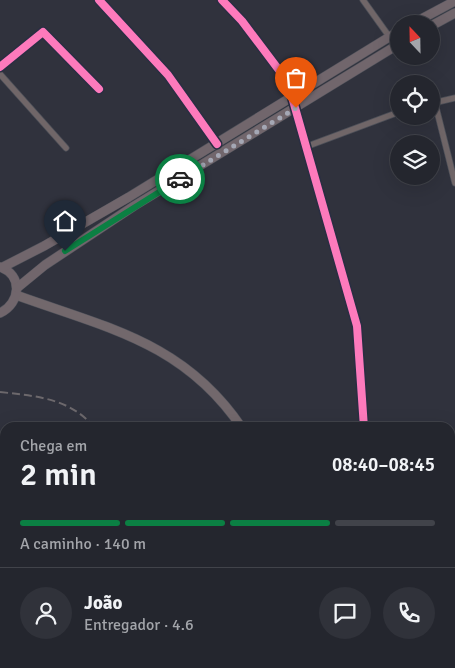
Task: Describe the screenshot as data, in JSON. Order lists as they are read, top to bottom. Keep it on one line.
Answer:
{"north":"top","page":{"heading":["2 min","Chega em","08:40–08:45"],"panel":["João","Entregador · 4.6"],"bar":"A caminho · 140 m"}}
